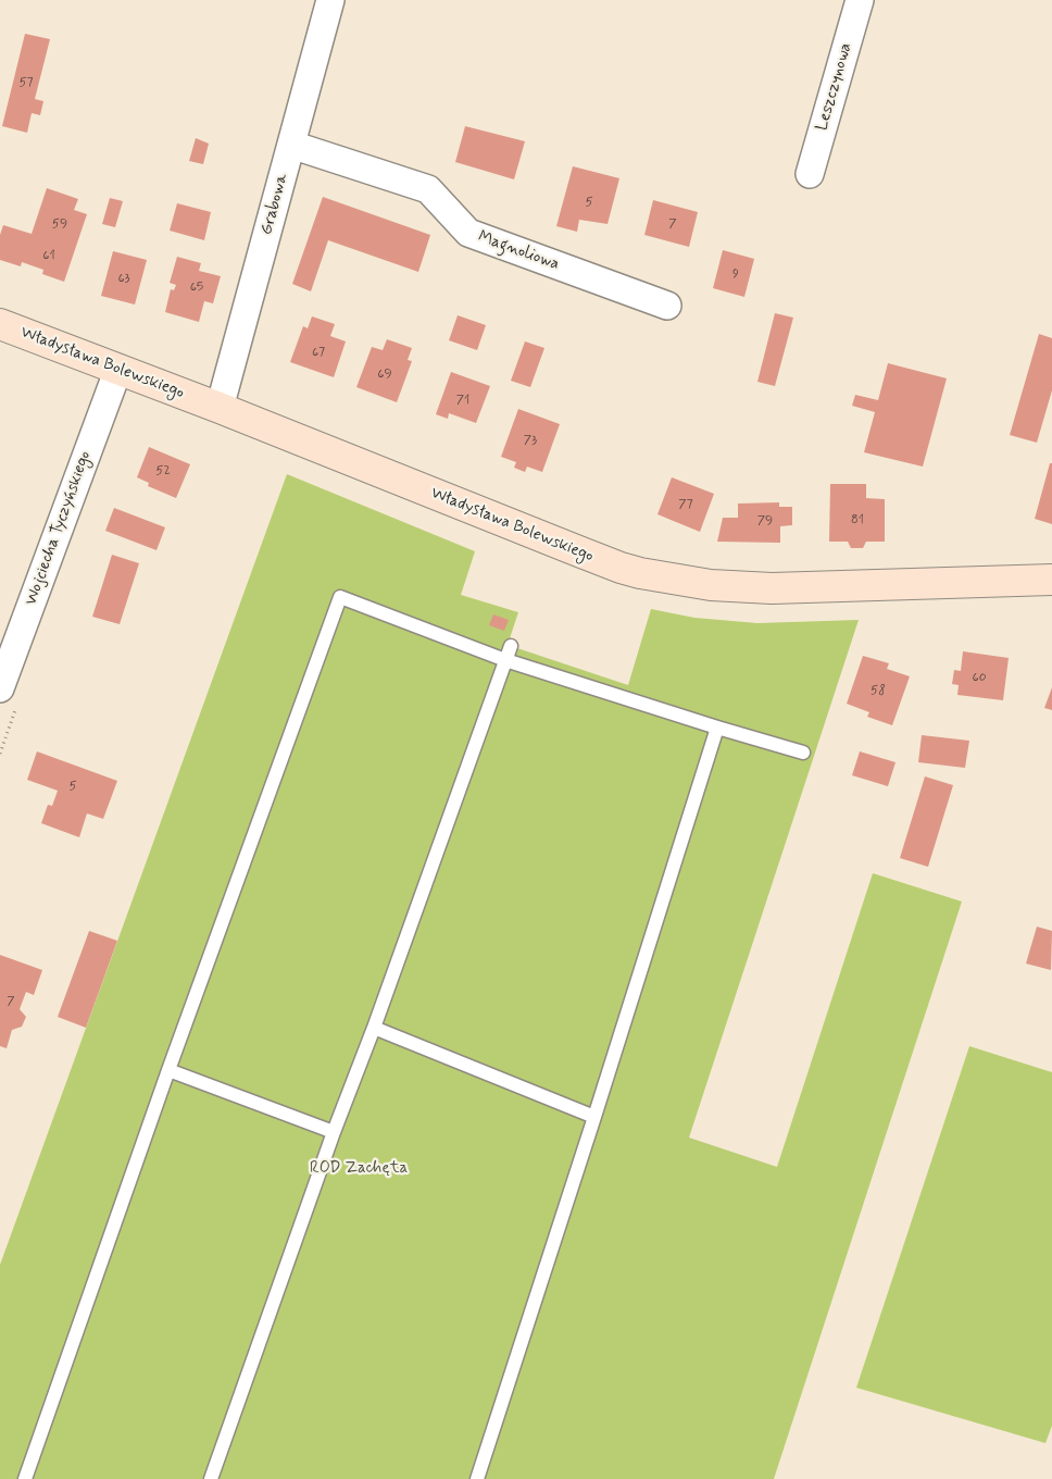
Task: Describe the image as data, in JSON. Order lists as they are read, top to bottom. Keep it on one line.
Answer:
{"streets":{"street":["Leszczynowa","Grabowa","Magnoliowa","Władysława Bolewskiego","Wojciecha Tyczyńskiego"]},"crossings":[["Grabowa","Magnoliowa"],["Grabowa","Władysława Bolewskiego"],["Władysława Bolewskiego","Wojciecha Tyczyńskiego"]],"parks":["ROD Zachęta"],"house_numbers":["57","5","59","7","61","9","63","65","67","69","71","73","52","77","81","79","60","58","5","7"]}
